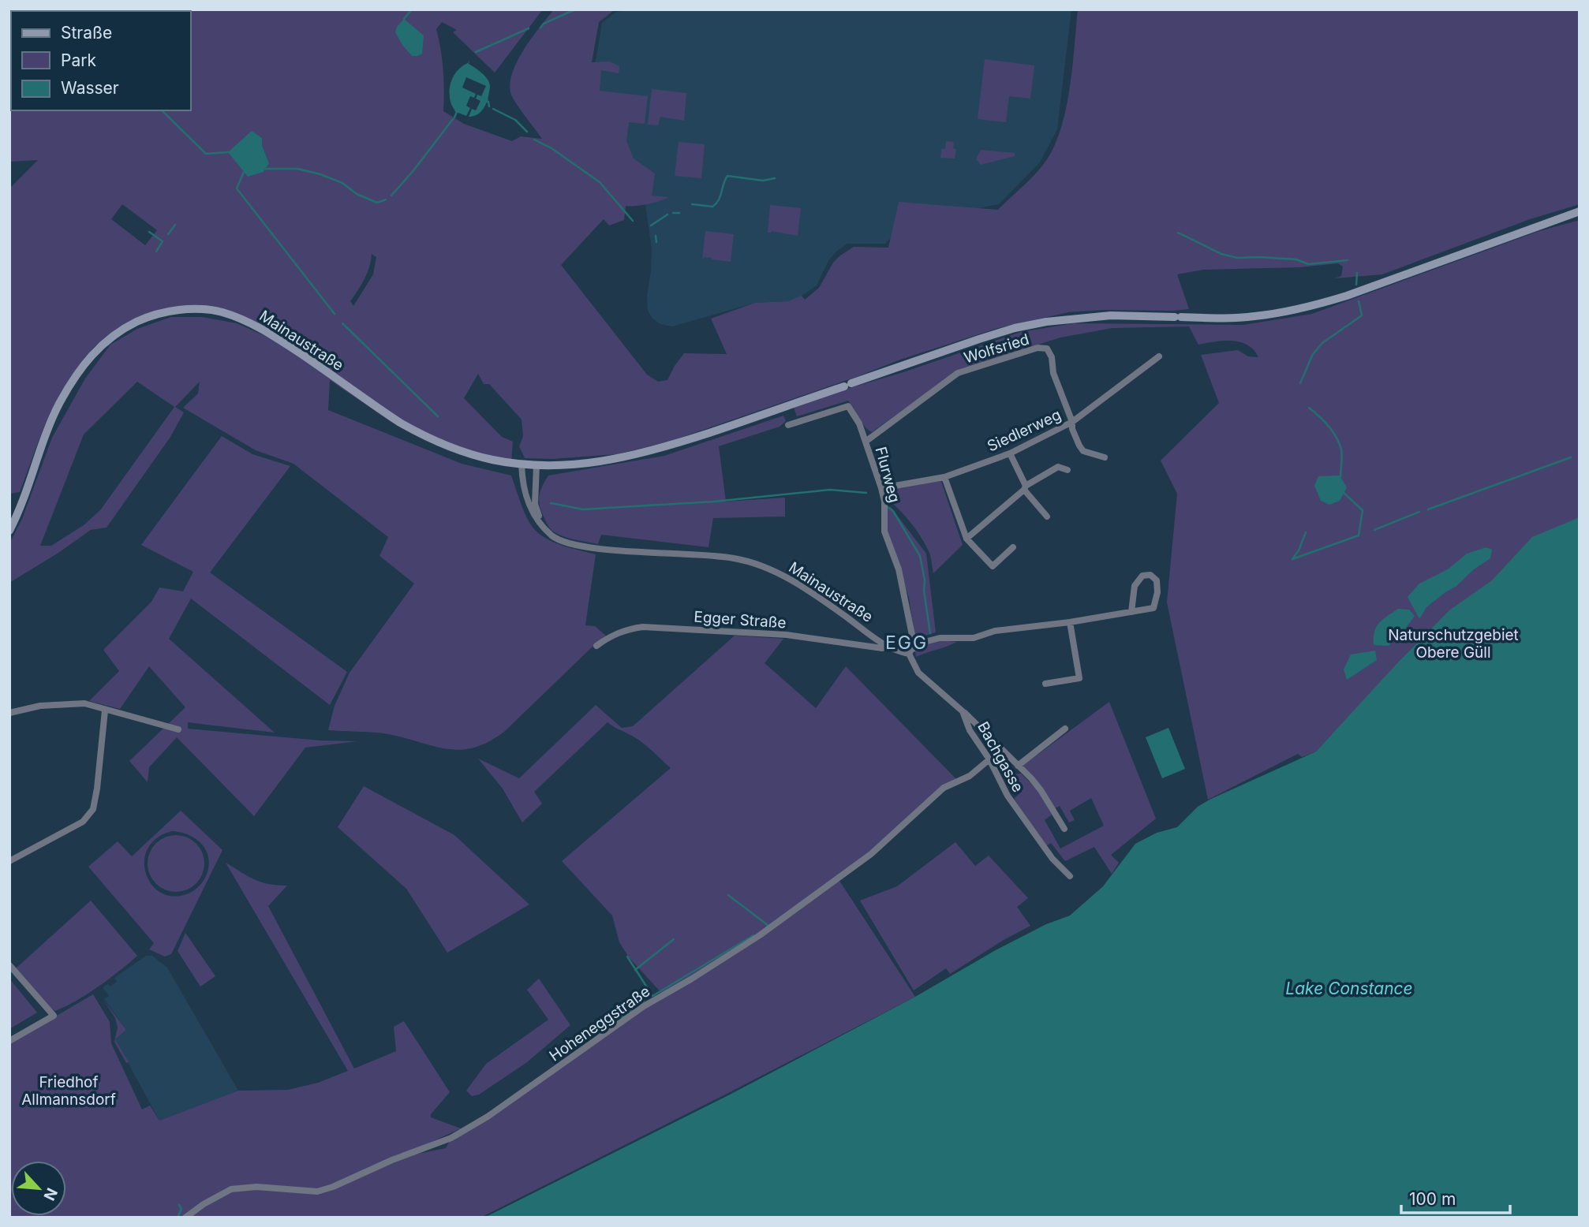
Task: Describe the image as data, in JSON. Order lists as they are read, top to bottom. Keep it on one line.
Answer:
{"streets":{"main road":["Mainaustraße"],"street":["Wolfsried","Siedlerweg","Flurweg","Egger Straße","Bachgasse","Hoheneggstraße"]},"crossings":[["Mainaustraße","Egger Straße"],["Mainaustraße","Bachgasse"],["Wolfsried","Siedlerweg"],["Wolfsried","Flurweg"],["Siedlerweg","Flurweg"],["Bachgasse","Hoheneggstraße"]],"districts":["EGG"],"water":["Lake Constance"],"parks":["Naturschutzgebiet Obere Güll","Friedhof Allmannsdorf"],"legend":["Straße","Park","Wasser"],"scale_bar":"100 m","north":"bottom right"}
